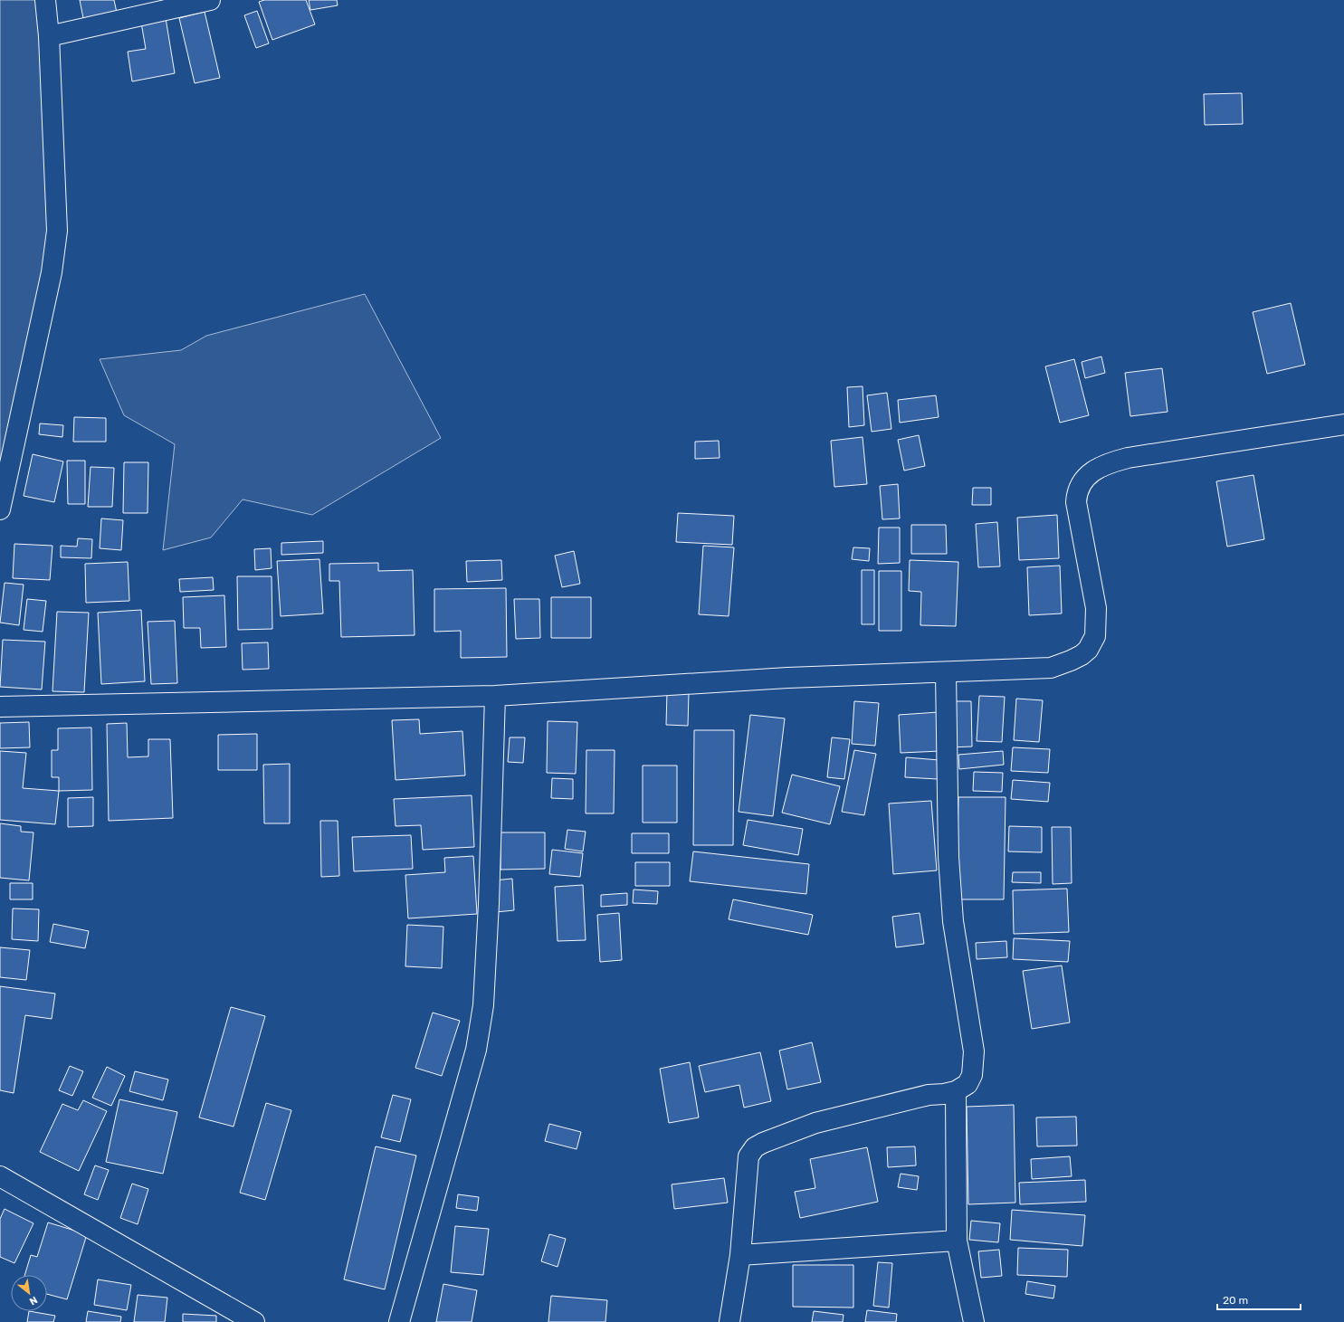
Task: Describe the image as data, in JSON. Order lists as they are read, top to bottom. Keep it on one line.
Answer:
{"scale_bar":"20 m","north":"bottom right"}
